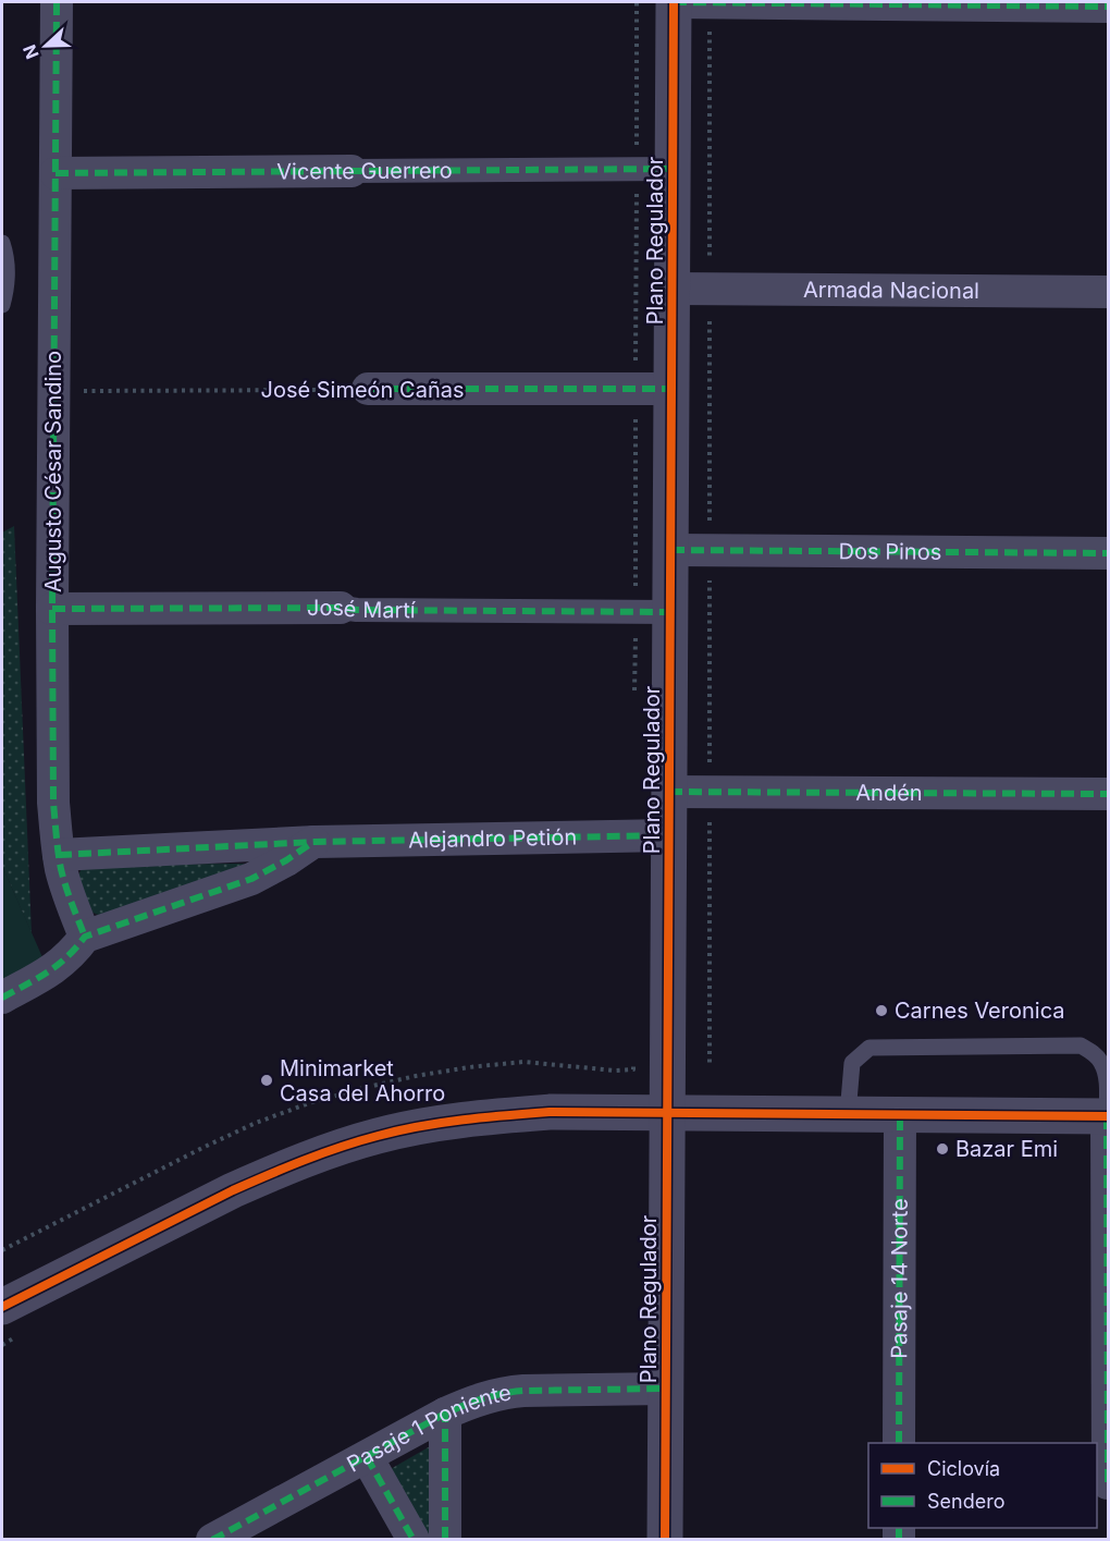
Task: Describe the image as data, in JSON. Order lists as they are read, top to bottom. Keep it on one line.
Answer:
{"streets":{"street":["Vicente Guerrero","Plano Regulador","Armada Nacional","José Simeón Cañas","Augusto César Sandino","Dos Pinos","José Martí","Andén","Alejandro Petión","Pasaje 14 Norte","Pasaje 1 Poniente"]},"crossings":[["Vicente Guerrero","Plano Regulador"],["Vicente Guerrero","Augusto César Sandino"],["Plano Regulador","Armada Nacional"],["Plano Regulador","José Simeón Cañas"],["Plano Regulador","Dos Pinos"],["Plano Regulador","José Martí"],["Plano Regulador","Andén"],["Plano Regulador","Alejandro Petión"],["Plano Regulador","Pasaje 1 Poniente"],["José Simeón Cañas","Augusto César Sandino"],["Augusto César Sandino","José Martí"],["Augusto César Sandino","Alejandro Petión"]],"places":["Carnes Veronica","Minimarket Casa del Ahorro","Bazar Emi"],"legend":["Ciclovía","Sendero"],"north":"left"}
